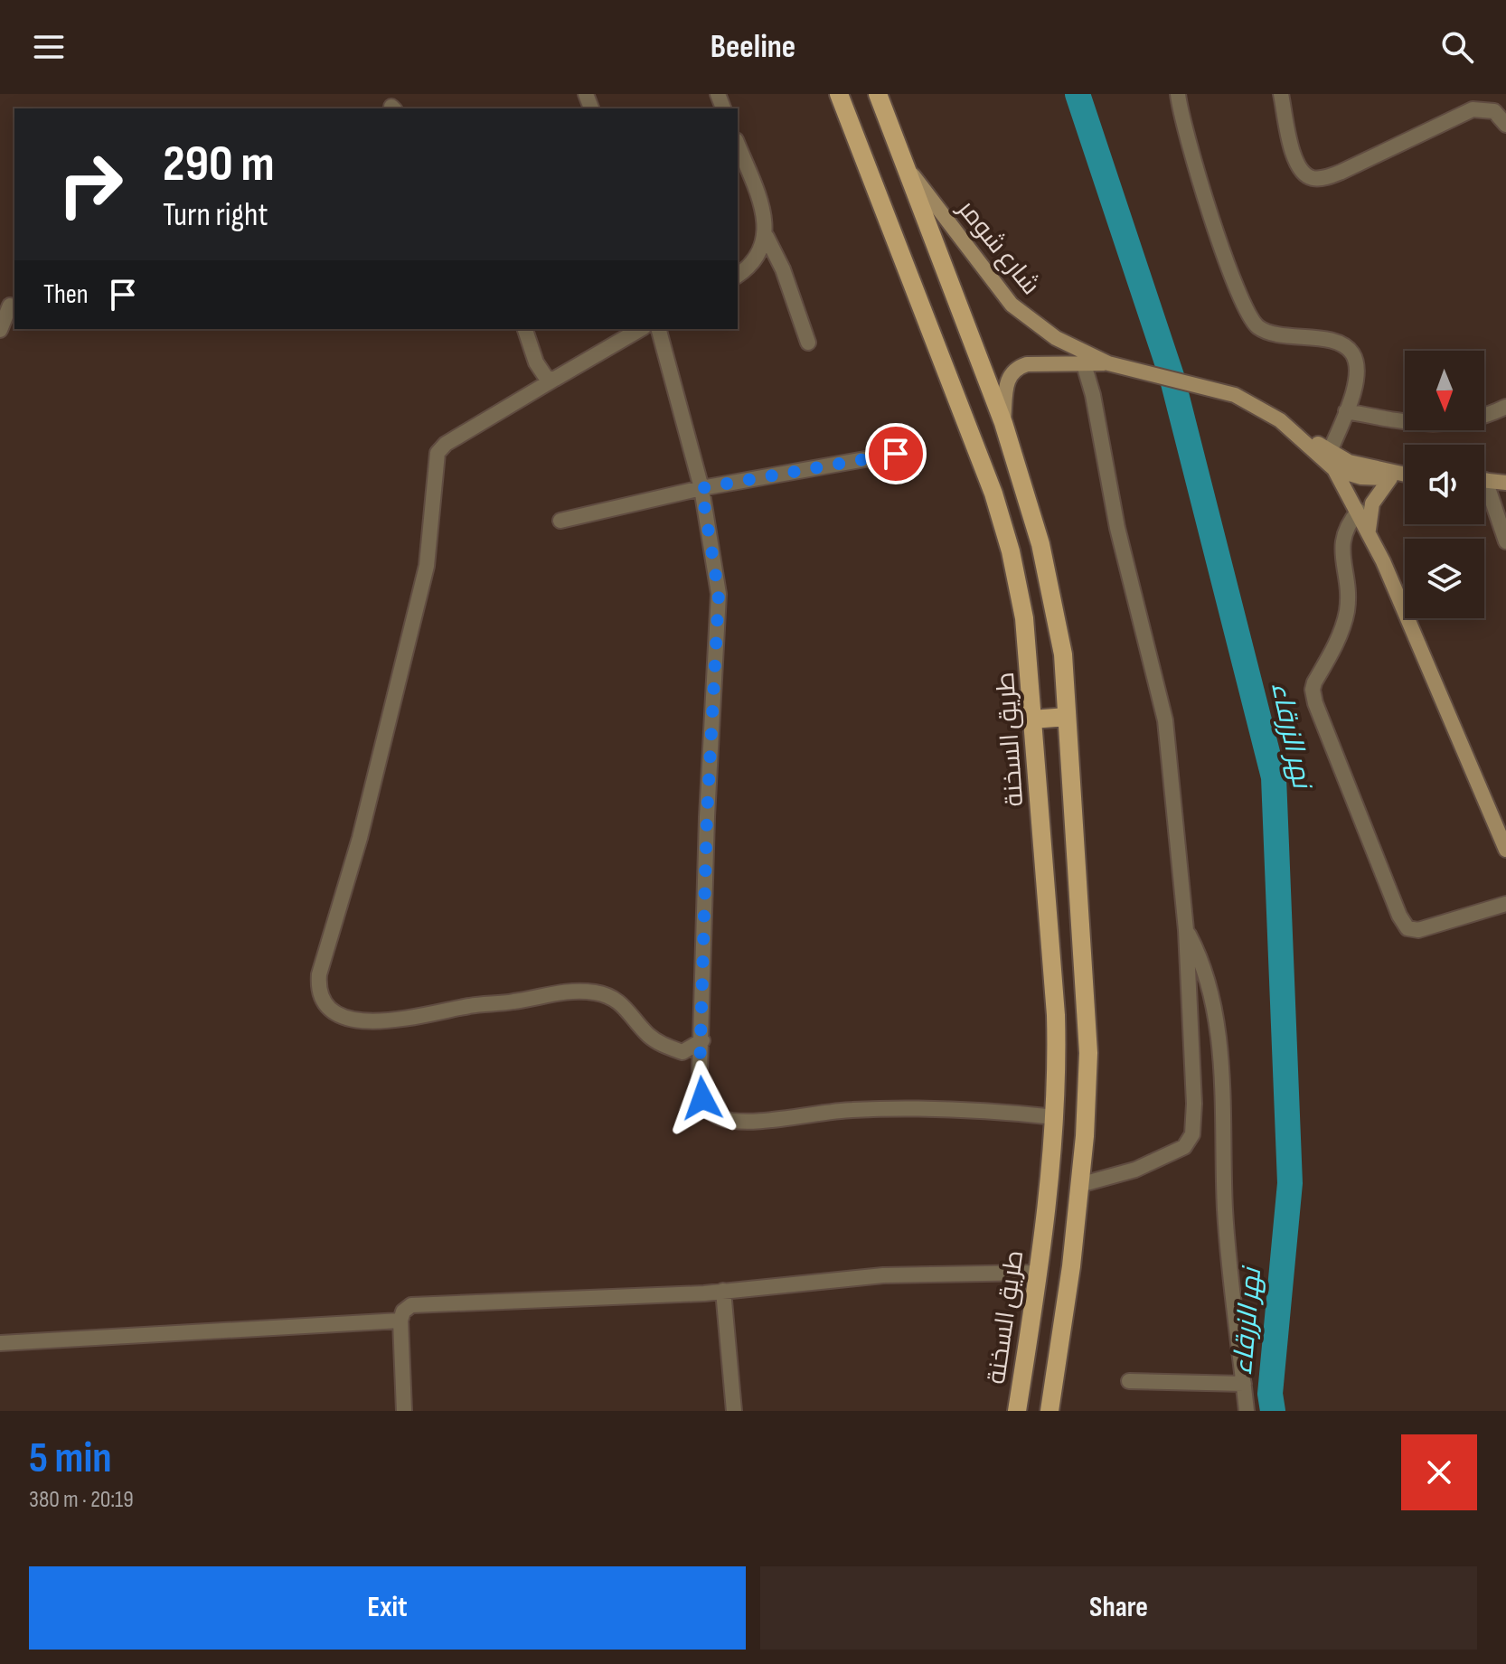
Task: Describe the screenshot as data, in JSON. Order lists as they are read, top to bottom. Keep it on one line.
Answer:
{"streets":{"main road":["شارع شومر","طريق السخنة"]},"water":["نهر الزرقاء"],"north":"bottom","page":{"header":"Beeline","turn":["290 m","Turn right"],"then":"Then","heading":["5 min","380 m · 20:19"],"buttons":["Exit","Share"]}}
